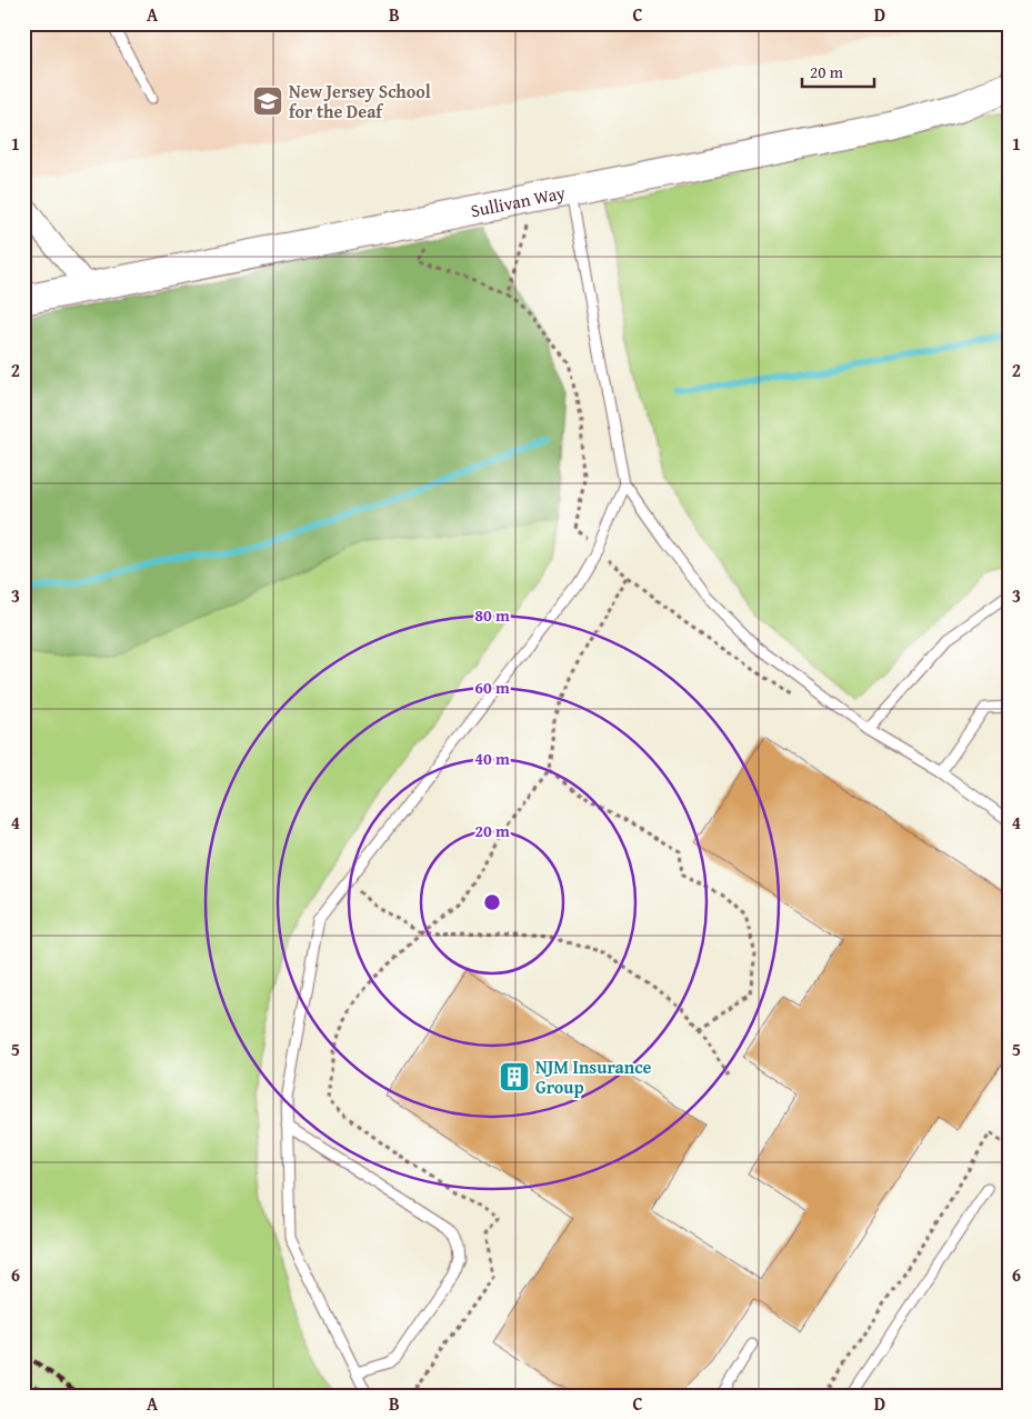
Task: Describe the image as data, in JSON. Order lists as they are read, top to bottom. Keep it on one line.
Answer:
{"streets":{"main road":["Sullivan Way"]},"places":{"school or university":["New Jersey School for the Deaf"],"building":["NJM Insurance Group"]},"scale_bar":"20 m","grid":{"columns":["A","B","C","D"],"rows":["1","2","3","4","5","6"]},"rings":["80 m","60 m","40 m","20 m"]}
